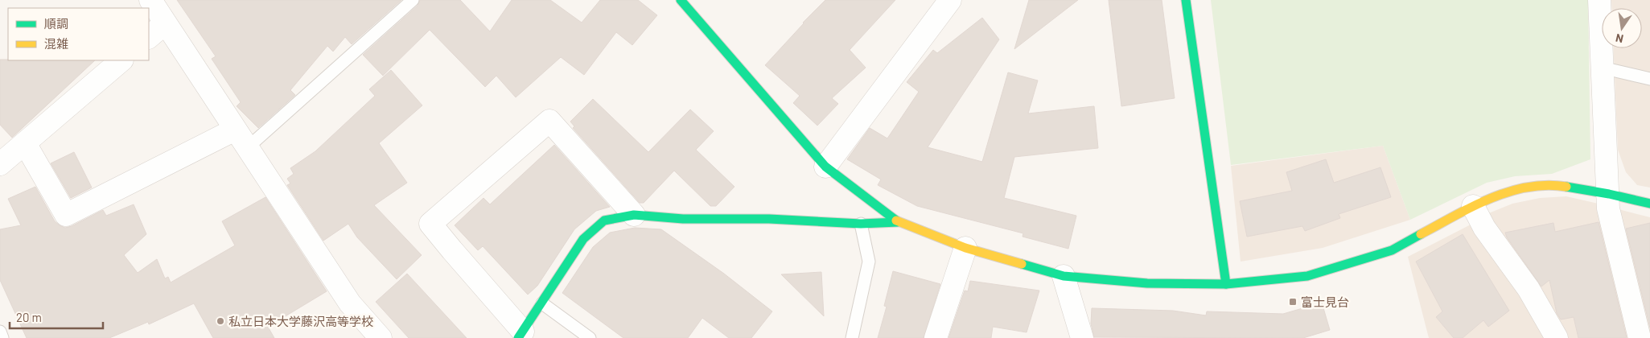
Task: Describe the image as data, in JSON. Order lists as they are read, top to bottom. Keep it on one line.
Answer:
{"places":{"transit":["富士見台"],"other":["私立日本大学藤沢高等学校"]},"legend":["順調","混雑"],"scale_bar":"20 m","north":"bottom"}
